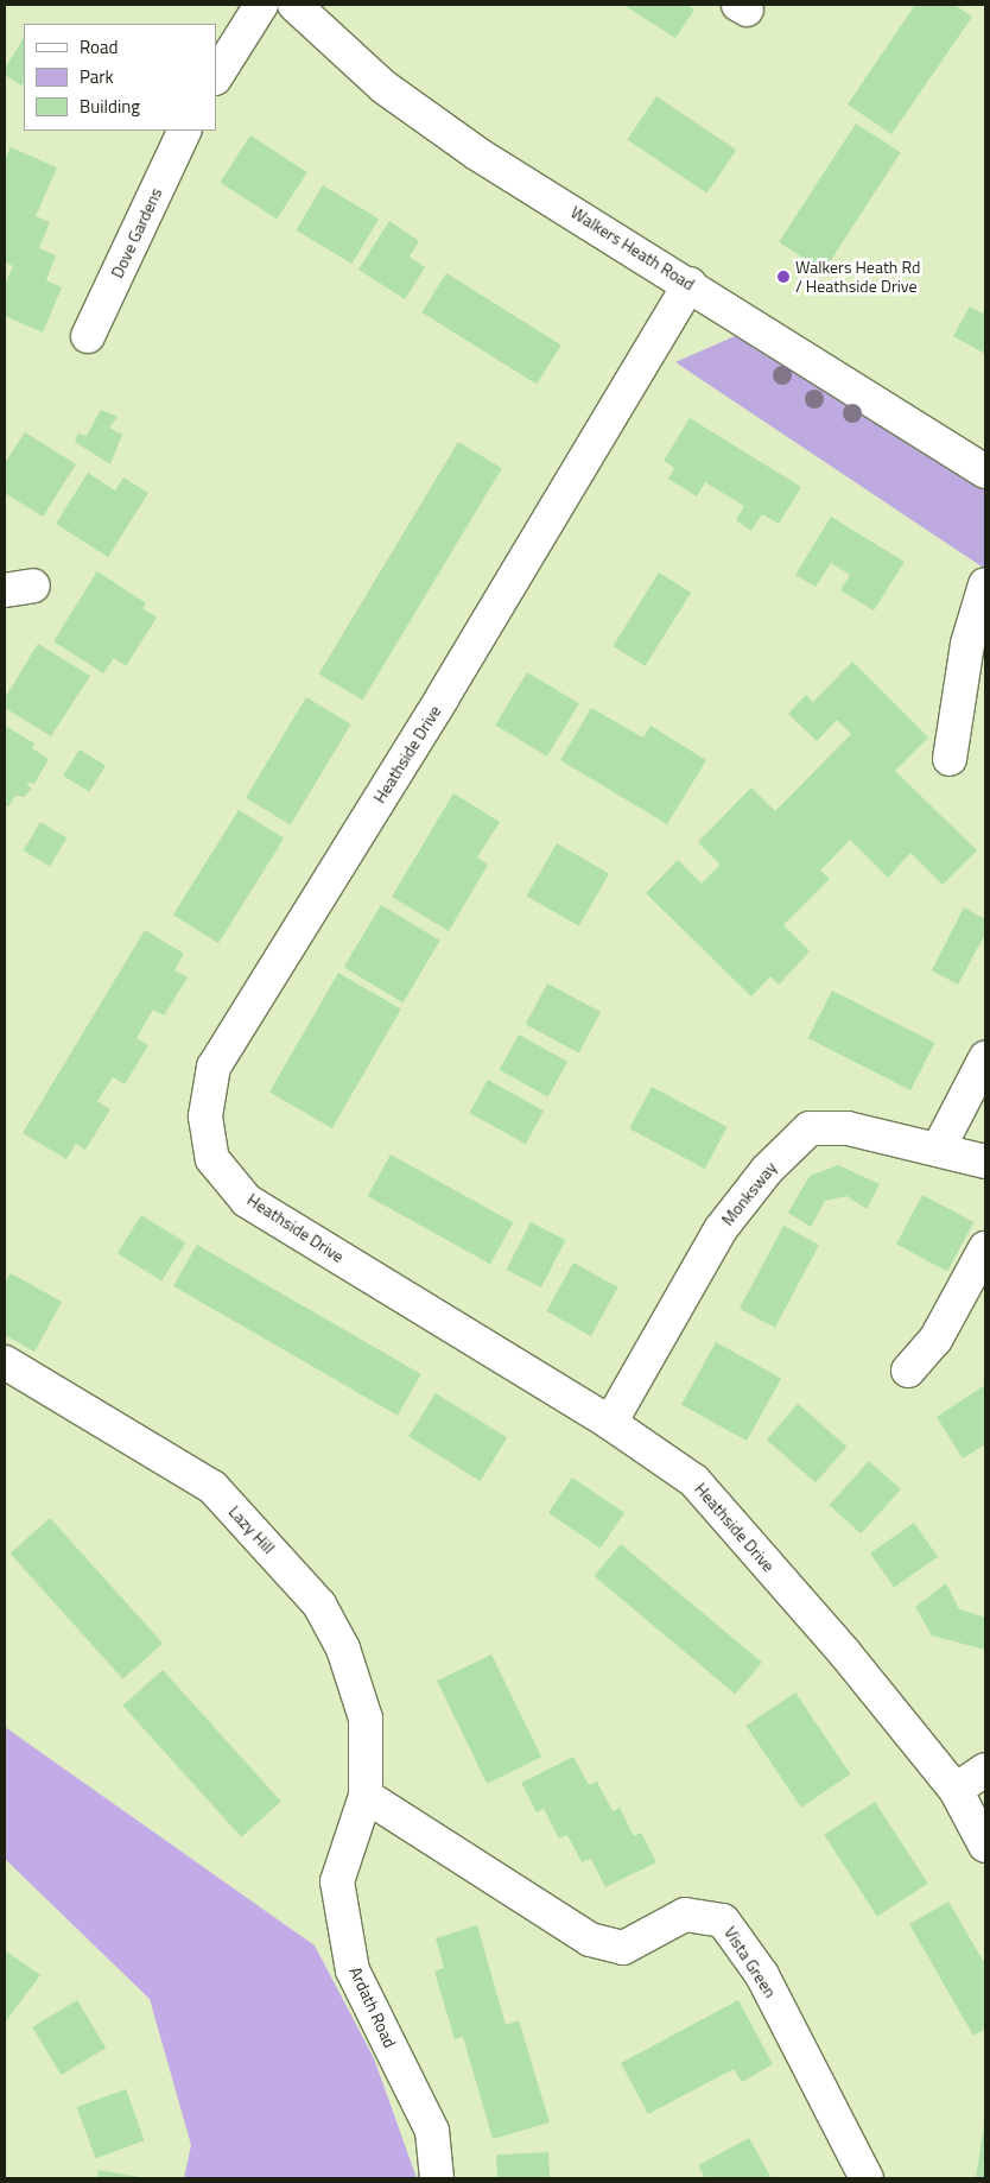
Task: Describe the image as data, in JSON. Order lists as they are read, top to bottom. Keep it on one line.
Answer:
{"streets":{"street":["Dove Gardens","Walkers Heath Road","Heathside Drive","Monksway","Lazy Hill","Vista Green","Ardath Road"]},"crossings":[["Walkers Heath Road","Heathside Drive"],["Heathside Drive","Monksway"],["Lazy Hill","Vista Green"],["Lazy Hill","Ardath Road"],["Vista Green","Ardath Road"]],"places":["Walkers Heath Rd / Heathside Drive"],"legend":["Road","Park","Building"]}
